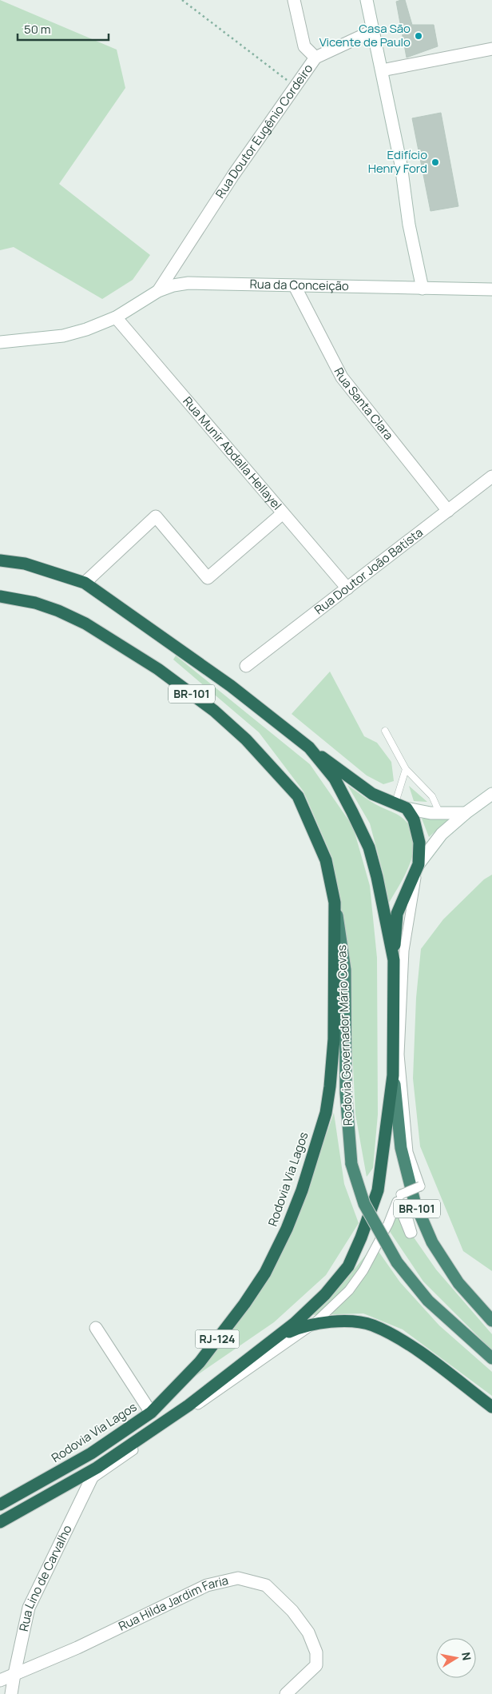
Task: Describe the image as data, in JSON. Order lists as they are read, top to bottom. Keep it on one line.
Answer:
{"streets":{"highway":["BR-101","Rodovia Governador Mário Covas","Rodovia Via Lagos","RJ-124"],"street":["Rua Doutor Eugênio Cordeiro","Rua da Conceição","Rua Santa Clara","Rua Munir Abdalla Hellayel","Rua Doutor João Batista","Rua Lino de Carvalho","Rua Hilda Jardim Faria"]},"crossings":[["Rua Doutor Eugênio Cordeiro","Rua da Conceição"],["Rua da Conceição","Rua Santa Clara"],["Rua da Conceição","Rua Munir Abdalla Hellayel"],["Rua Santa Clara","Rua Doutor João Batista"],["Rua Munir Abdalla Hellayel","Rua Doutor João Batista"],["BR-101","RJ-124"],["Rodovia Governador Mário Covas","Rodovia Via Lagos"],["RJ-124","Rua Lino de Carvalho"],["Rua Lino de Carvalho","Rua Hilda Jardim Faria"]],"places":["Casa São Vicente de Paulo","Edifício Henry Ford"],"scale_bar":"50 m","north":"right"}
